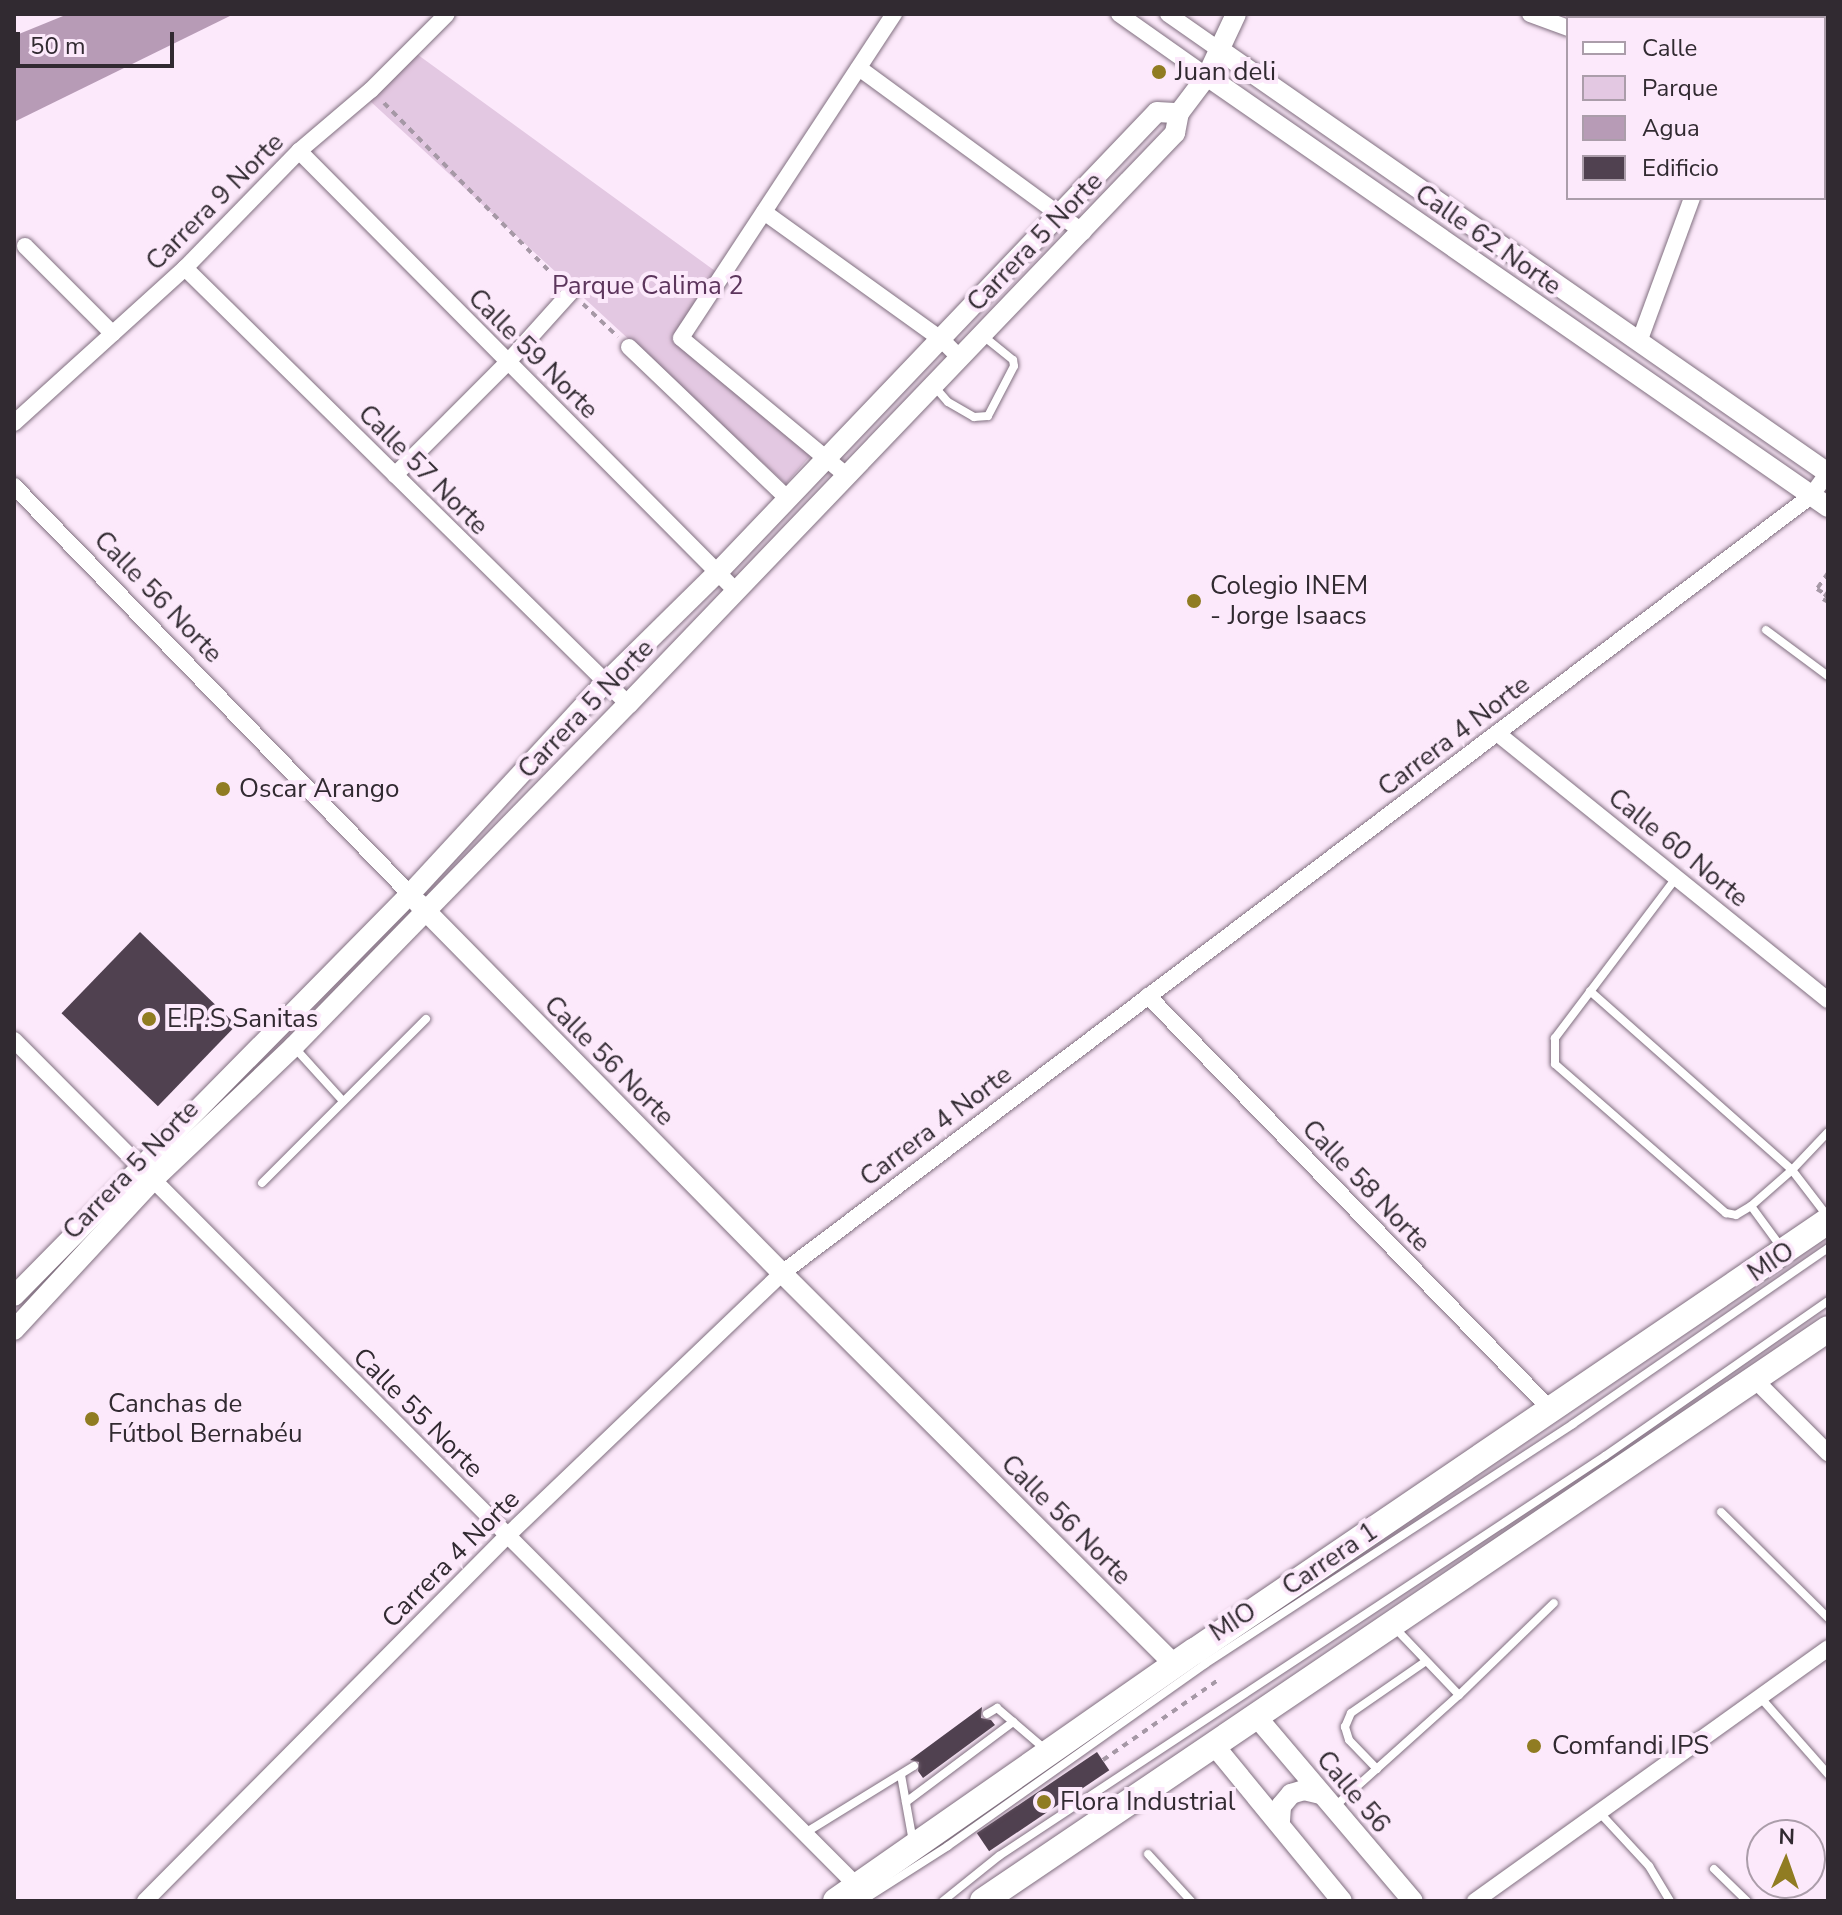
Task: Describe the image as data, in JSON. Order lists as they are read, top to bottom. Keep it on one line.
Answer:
{"streets":{"main road":["Carrera 1"],"street":["Carrera 9 Norte","Calle 62 Norte","Carrera 5 Norte","Calle 59 Norte","Calle 57 Norte","Calle 56 Norte","Carrera 4 Norte","Calle 60 Norte","Calle 58 Norte","Calle 55 Norte","Calle 56"],"lane":["MIO"]},"crossings":[["Carrera 9 Norte","Calle 59 Norte"],["Carrera 9 Norte","Calle 57 Norte"],["Calle 62 Norte","Carrera 5 Norte"],["Calle 62 Norte","Carrera 4 Norte"],["Carrera 5 Norte","Calle 59 Norte"],["Carrera 5 Norte","Calle 57 Norte"],["Carrera 5 Norte","Calle 56 Norte"],["Carrera 5 Norte","Calle 55 Norte"],["Calle 56 Norte","Carrera 4 Norte"],["Calle 56 Norte","Carrera 1"],["Carrera 4 Norte","Calle 60 Norte"],["Carrera 4 Norte","Calle 58 Norte"],["Carrera 4 Norte","Calle 55 Norte"],["Calle 58 Norte","Carrera 1"],["MIO","Calle 55 Norte"],["MIO","Carrera 1"],["Calle 55 Norte","Carrera 1"]],"parks":["Parque Calima 2"],"places":["Juan deli","Colegio INEM - Jorge Isaacs","Oscar Arango","E.P.S Sanitas","Canchas de Fútbol Bernabéu","Comfandi IPS","Flora Industrial"],"legend":["Calle","Parque","Agua","Edificio"],"scale_bar":"50 m","north":"top"}
